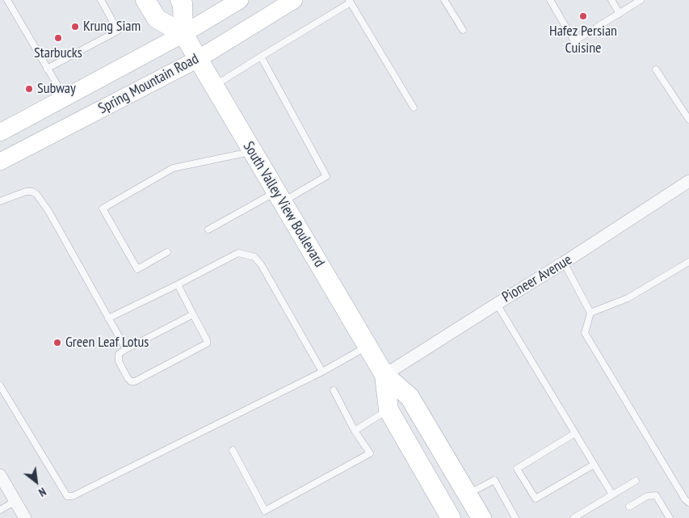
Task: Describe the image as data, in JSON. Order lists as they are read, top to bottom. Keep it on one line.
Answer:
{"streets":{"main road":["Spring Mountain Road","South Valley View Boulevard"],"street":["Pioneer Avenue"]},"crossings":[["Spring Mountain Road","South Valley View Boulevard"],["South Valley View Boulevard","Pioneer Avenue"]],"places":["Hafez Persian Cuisine","Krung Siam","Starbucks","Subway","Green Leaf Lotus"],"north":"bottom right"}
